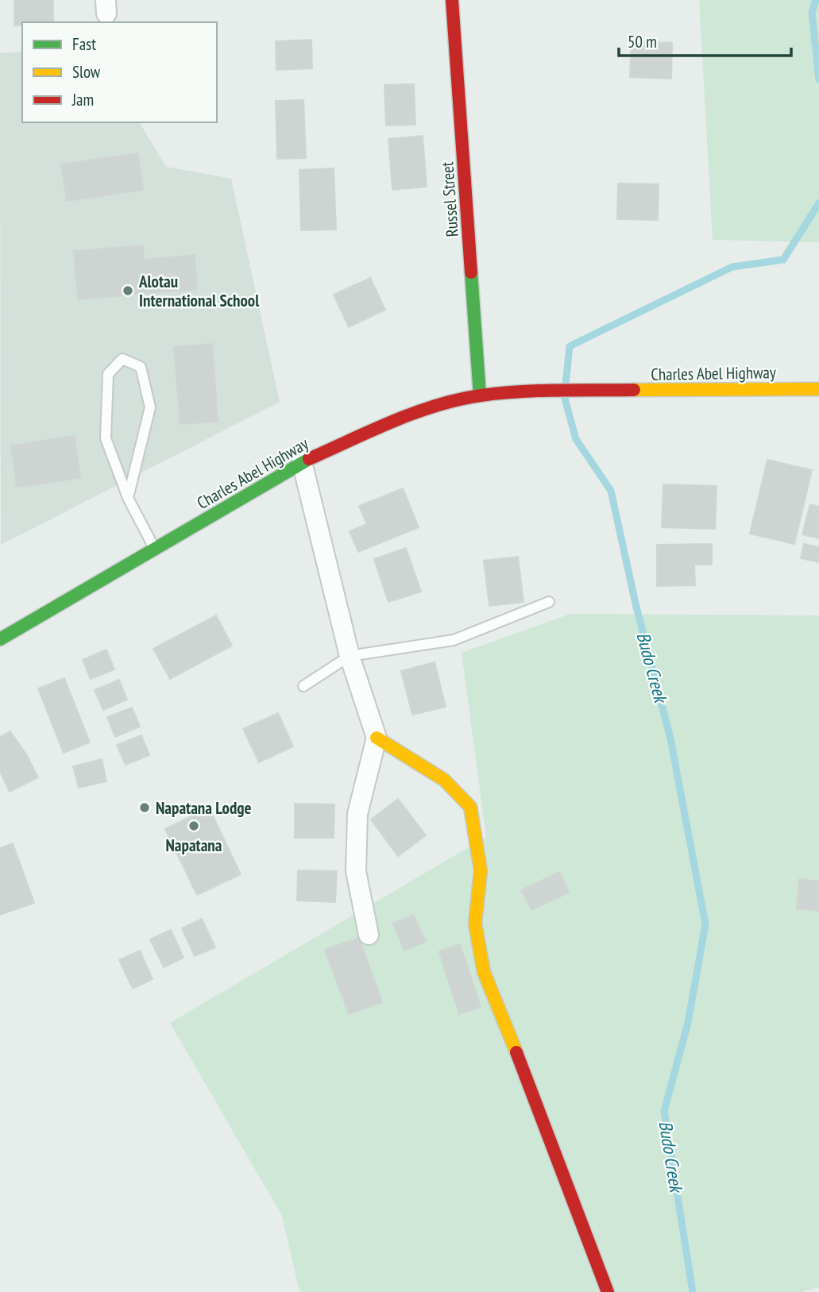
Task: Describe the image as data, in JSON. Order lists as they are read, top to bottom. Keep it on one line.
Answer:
{"streets":{"street":["Russel Street","Charles Abel Highway"]},"crossings":[["Russel Street","Charles Abel Highway"]],"water":["Budo Creek"],"places":["Alotau International School","Napatana Lodge","Napatana"],"legend":["Fast","Slow","Jam"],"scale_bar":"50 m"}
